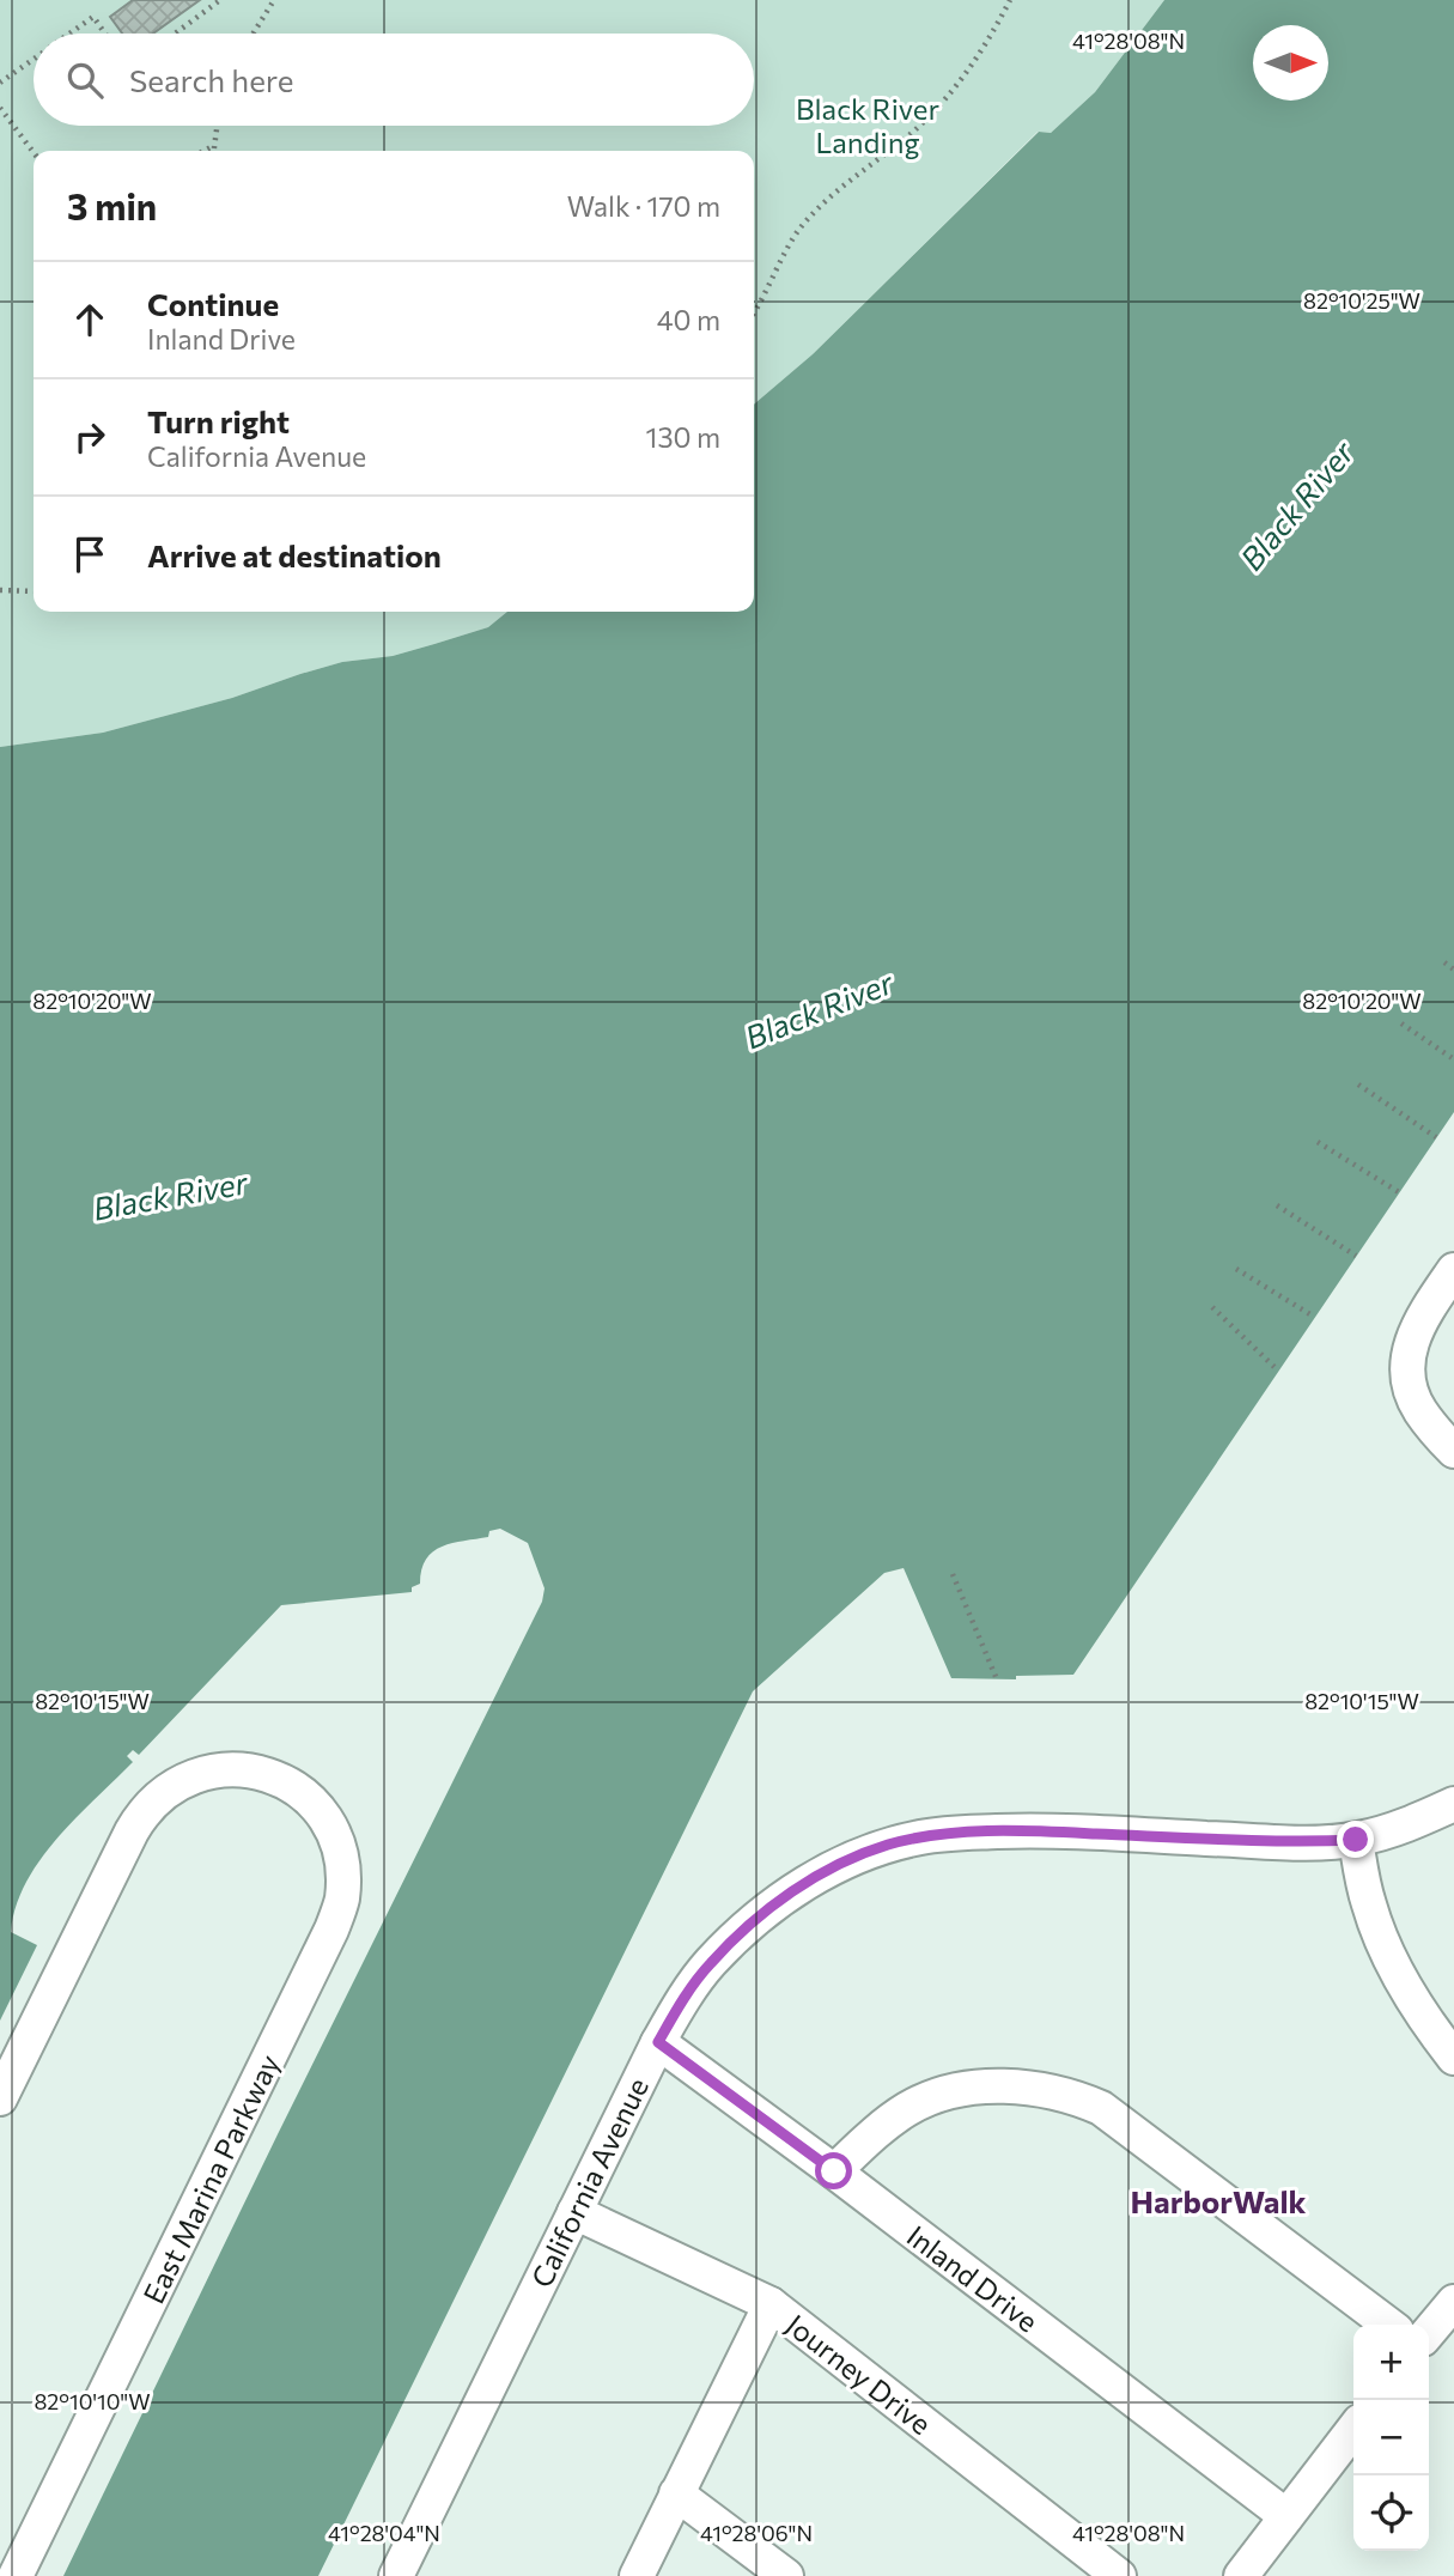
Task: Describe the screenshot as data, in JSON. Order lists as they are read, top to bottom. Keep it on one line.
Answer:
{"streets":{"street":["East Marina Parkway","California Avenue","Inland Drive","Journey Drive"]},"crossings":[["California Avenue","Inland Drive"],["California Avenue","Journey Drive"]],"districts":["HarborWalk"],"water":["Black River"],"parks":["Black River Landing"],"north":"right","page":{"search":"Search here","heading":["3 min","Walk · 170 m"],"list":[["Continue","Inland Drive","40 m"],["Turn right","California Avenue","130 m"],"Arrive at destination"],"map_buttons":["+","−"]},"coordinates":["41°28'08\"N","82°10'25\"W","82°10'20\"W","82°10'15\"W","82°10'10\"W","41°28'04\"N","41°28'06\"N"]}
